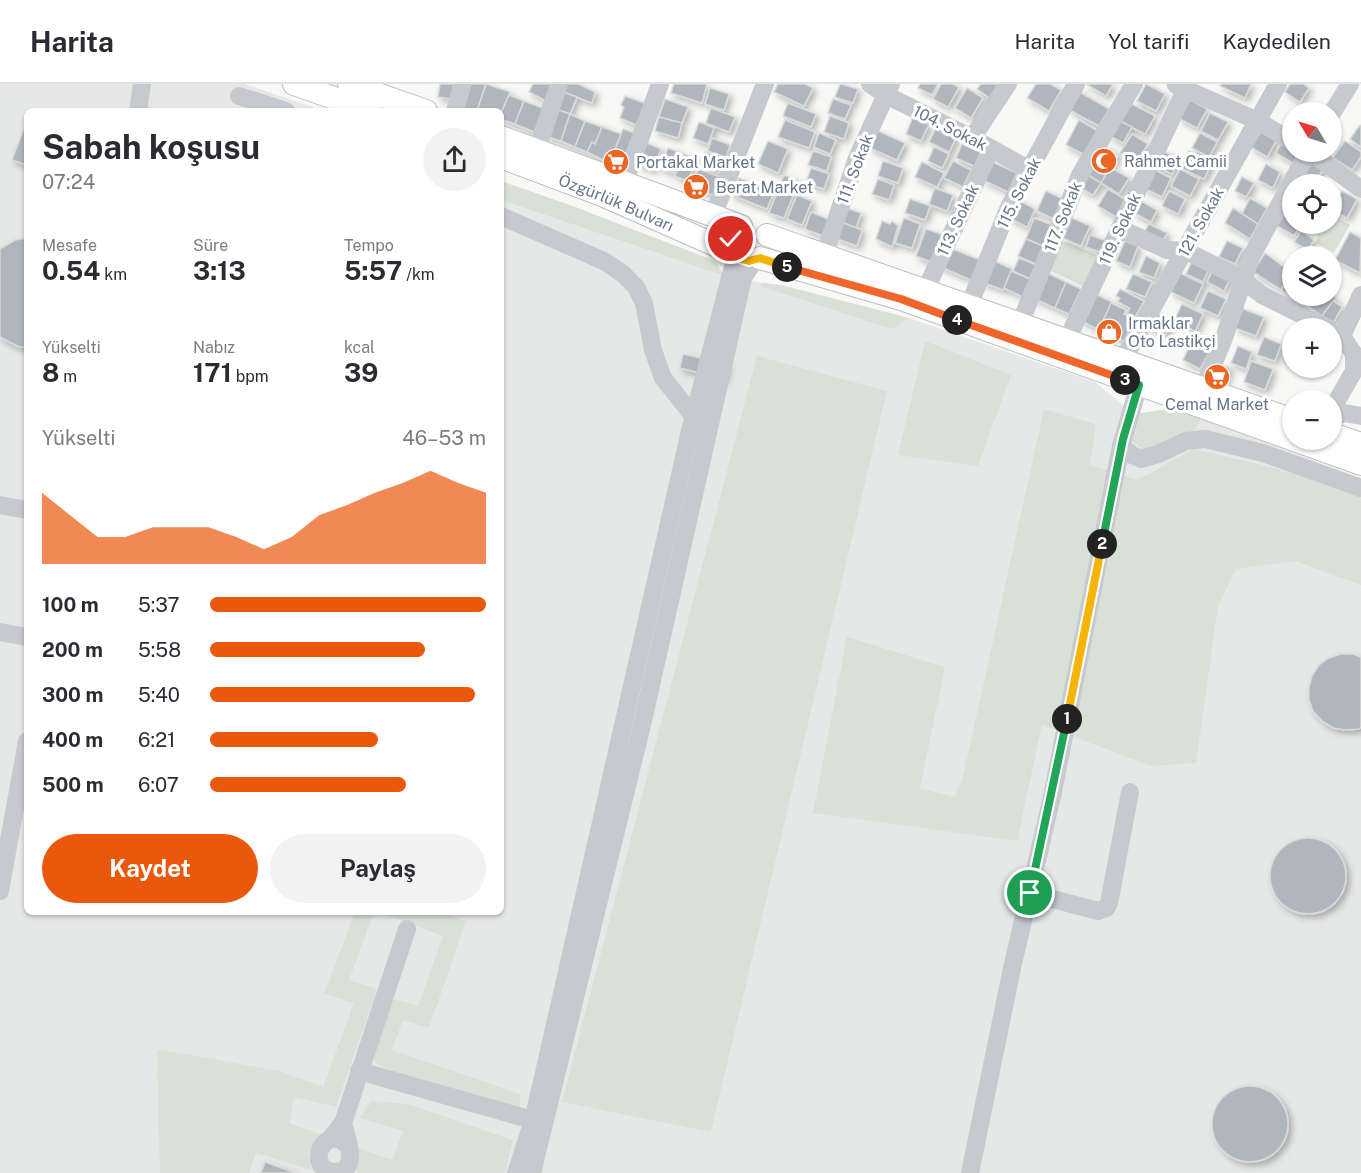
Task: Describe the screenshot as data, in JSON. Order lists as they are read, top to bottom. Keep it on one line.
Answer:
{"streets":{"main road":["Özgürlük Bulvarı"],"street":["104. Sokak","111. Sokak","115. Sokak","117. Sokak","113. Sokak","121. Sokak","119. Sokak"]},"crossings":[["104. Sokak","111. Sokak"],["104. Sokak","115. Sokak"],["104. Sokak","113. Sokak"]],"places":{"mosque":["Rahmet Camii"],"supermarket":["Portakal Market","Berat Market","Cemal Market"],"shop":["Irmaklar Oto Lastikçi"]},"north":"top left","page":{"header":"Harita","nav":["Harita","Yol tarifi","Kaydedilen"],"map_buttons":["+","−"],"heading":["Sabah koşusu","07:24"],"stats":[["Mesafe","0.54 km"],["Süre","3:13"],["Tempo","5:57 /km"],["Yükselti","8 m"],["Nabız","171 bpm"],["kcal","39"]],"pins":["5","4","3","2","1"],"chart":["Yükselti","46–53 m"],"list":[{"name":"100 m","note":"5:37"},{"name":"200 m","note":"5:58"},{"name":"300 m","note":"5:40"},{"name":"400 m","note":"6:21"},{"name":"500 m","note":"6:07"}],"buttons":["Kaydet","Paylaş"]}}
